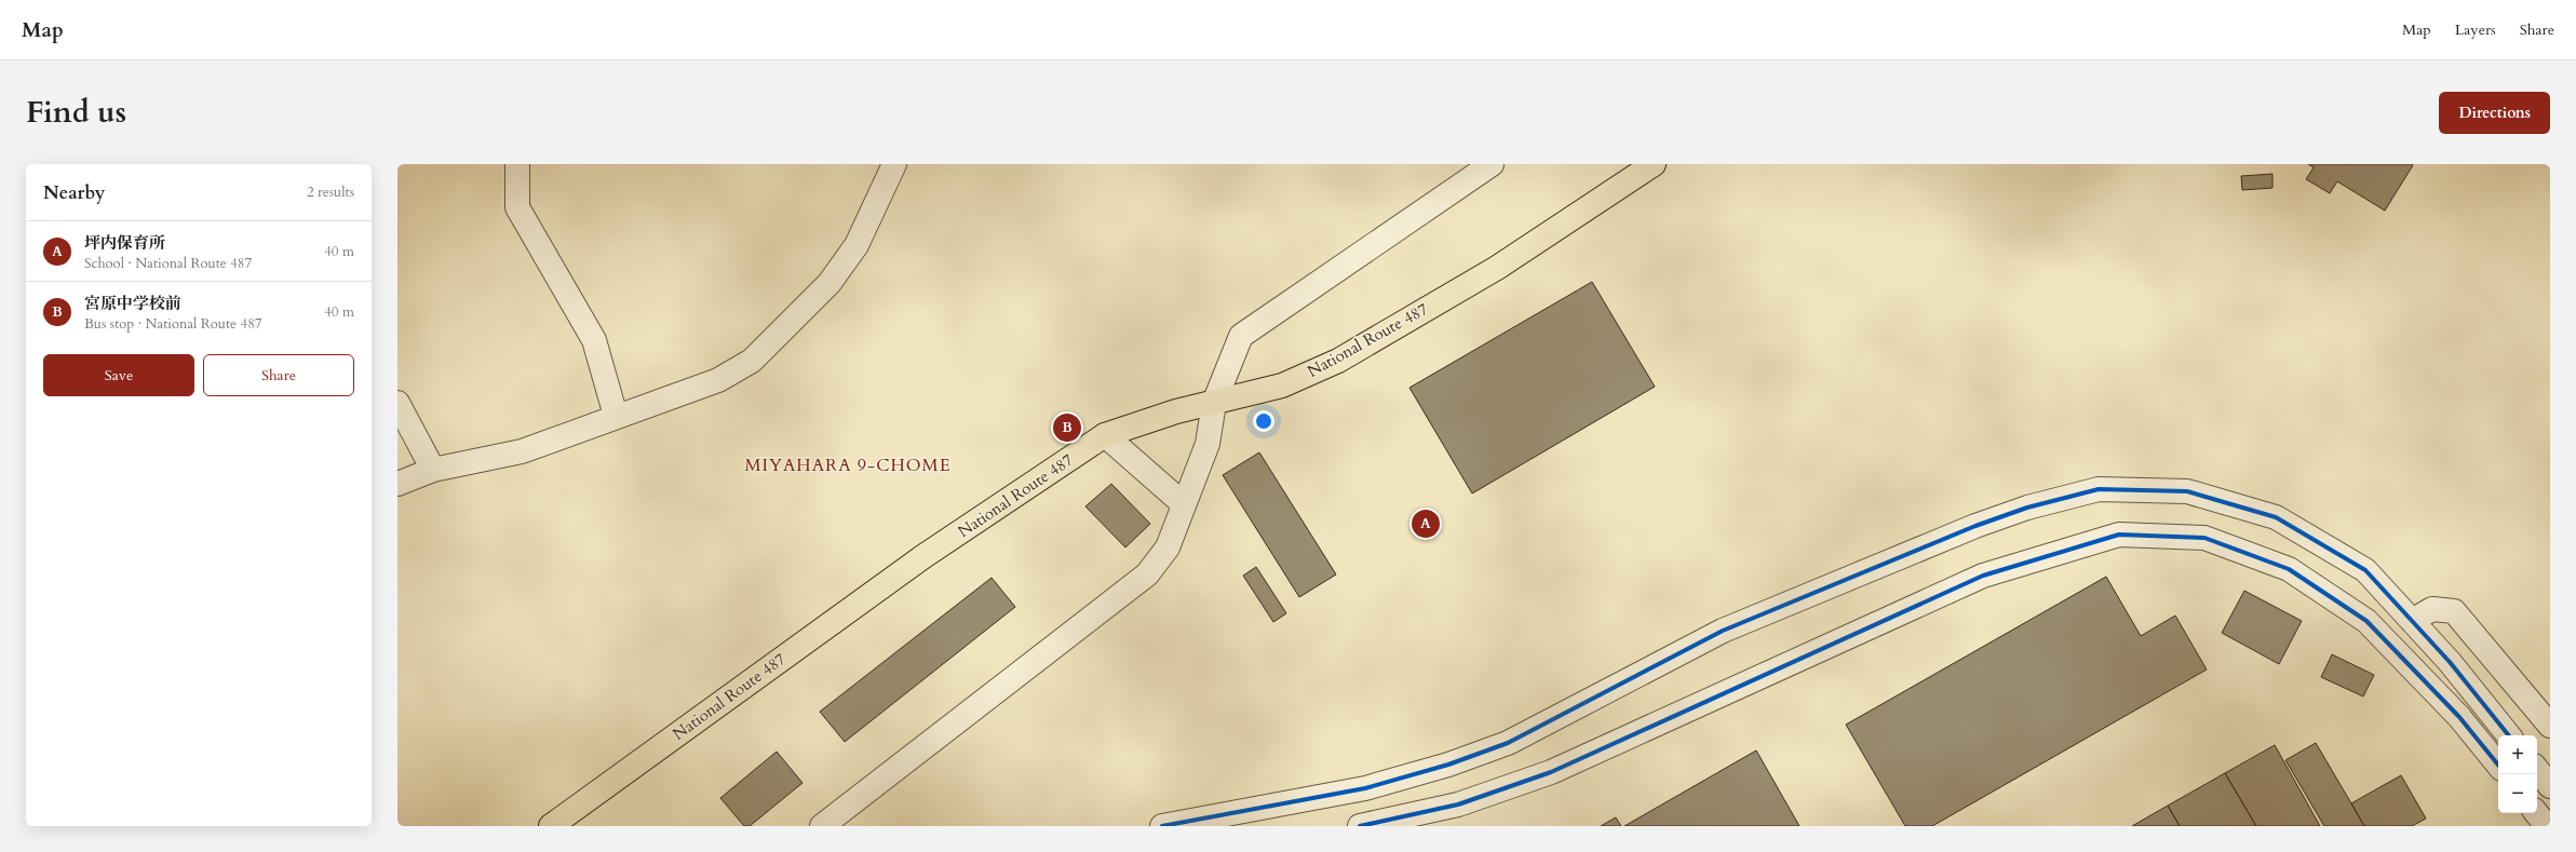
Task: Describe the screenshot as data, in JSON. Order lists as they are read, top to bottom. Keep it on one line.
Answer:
{"streets":{"highway":["National Route 487"]},"districts":["MIYAHARA 9-CHOME"],"page":{"header":"Map","nav":["Map","Layers","Share"],"title":"Find us","buttons":["Directions",["Save","Share"]],"heading":["Nearby","2 results"],"list":[{"mark":"A","name":"坪内保育所","note":"School · National Route 487","value":"40 m"},{"mark":"B","name":"宮原中学校前","note":"Bus stop · National Route 487","value":"40 m"}],"pins":["B","A"],"map_buttons":["+","−"]}}
